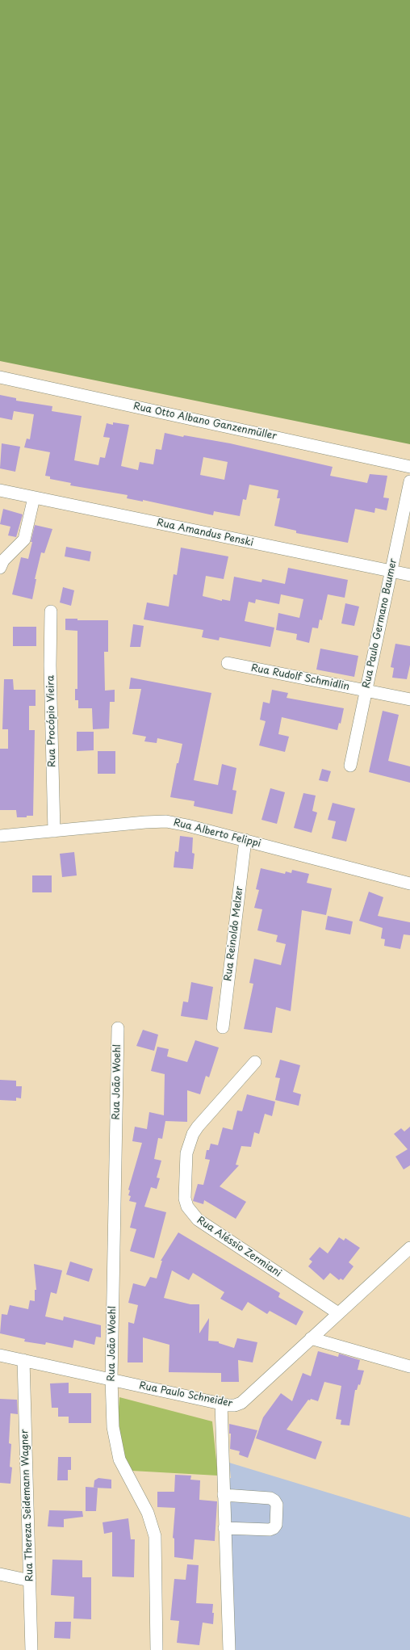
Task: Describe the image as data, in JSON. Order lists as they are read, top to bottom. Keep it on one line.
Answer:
{"streets":{"street":["Rua Otto Albano Ganzenmüller","Rua Amandus Penski","Rua Paulo Germano Baumer","Rua Rudolf Schmidlin","Rua Procópio Vieira","Rua Alberto Felippi","Rua Reinoldo Melzer","Rua João Woehl","Rua Aléssio Zermiani","Rua Paulo Schneider","Rua Thereza Seidemann Wagner"]},"crossings":[["Rua Amandus Penski","Rua Paulo Germano Baumer"],["Rua Paulo Germano Baumer","Rua Rudolf Schmidlin"],["Rua Procópio Vieira","Rua Alberto Felippi"],["Rua Alberto Felippi","Rua Reinoldo Melzer"],["Rua João Woehl","Rua Paulo Schneider"],["Rua Aléssio Zermiani","Rua Paulo Schneider"],["Rua Paulo Schneider","Rua Thereza Seidemann Wagner"]]}
